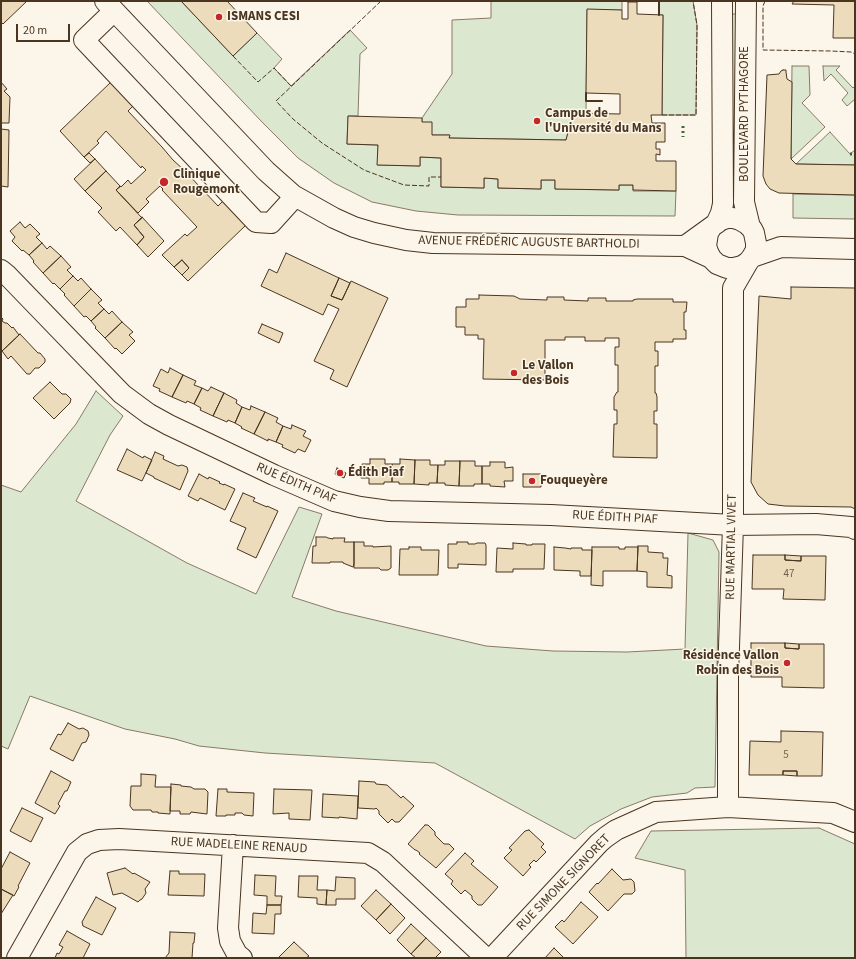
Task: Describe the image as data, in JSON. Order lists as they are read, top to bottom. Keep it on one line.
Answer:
{"streets":{"street":["BOULEVARD PYTHAGORE","AVENUE FRÉDÉRIC AUGUSTE BARTHOLDI","RUE ÉDITH PIAF","RUE MARTIAL VIVET","RUE MADELEINE RENAUD","RUE SIMONE SIGNORET"]},"crossings":[["BOULEVARD PYTHAGORE","AVENUE FRÉDÉRIC AUGUSTE BARTHOLDI"],["BOULEVARD PYTHAGORE","RUE MARTIAL VIVET"],["AVENUE FRÉDÉRIC AUGUSTE BARTHOLDI","RUE MARTIAL VIVET"],["RUE ÉDITH PIAF","RUE MARTIAL VIVET"],["RUE MARTIAL VIVET","RUE SIMONE SIGNORET"]],"places":["ISMANS CESI","Campus de l'Université du Mans","Clinique Rougemont","Le Vallon des Bois","Édith Piaf","Fouqueyère","Résidence Vallon Robin des Bois"],"house_numbers":["47","5"],"scale_bar":"20 m"}
